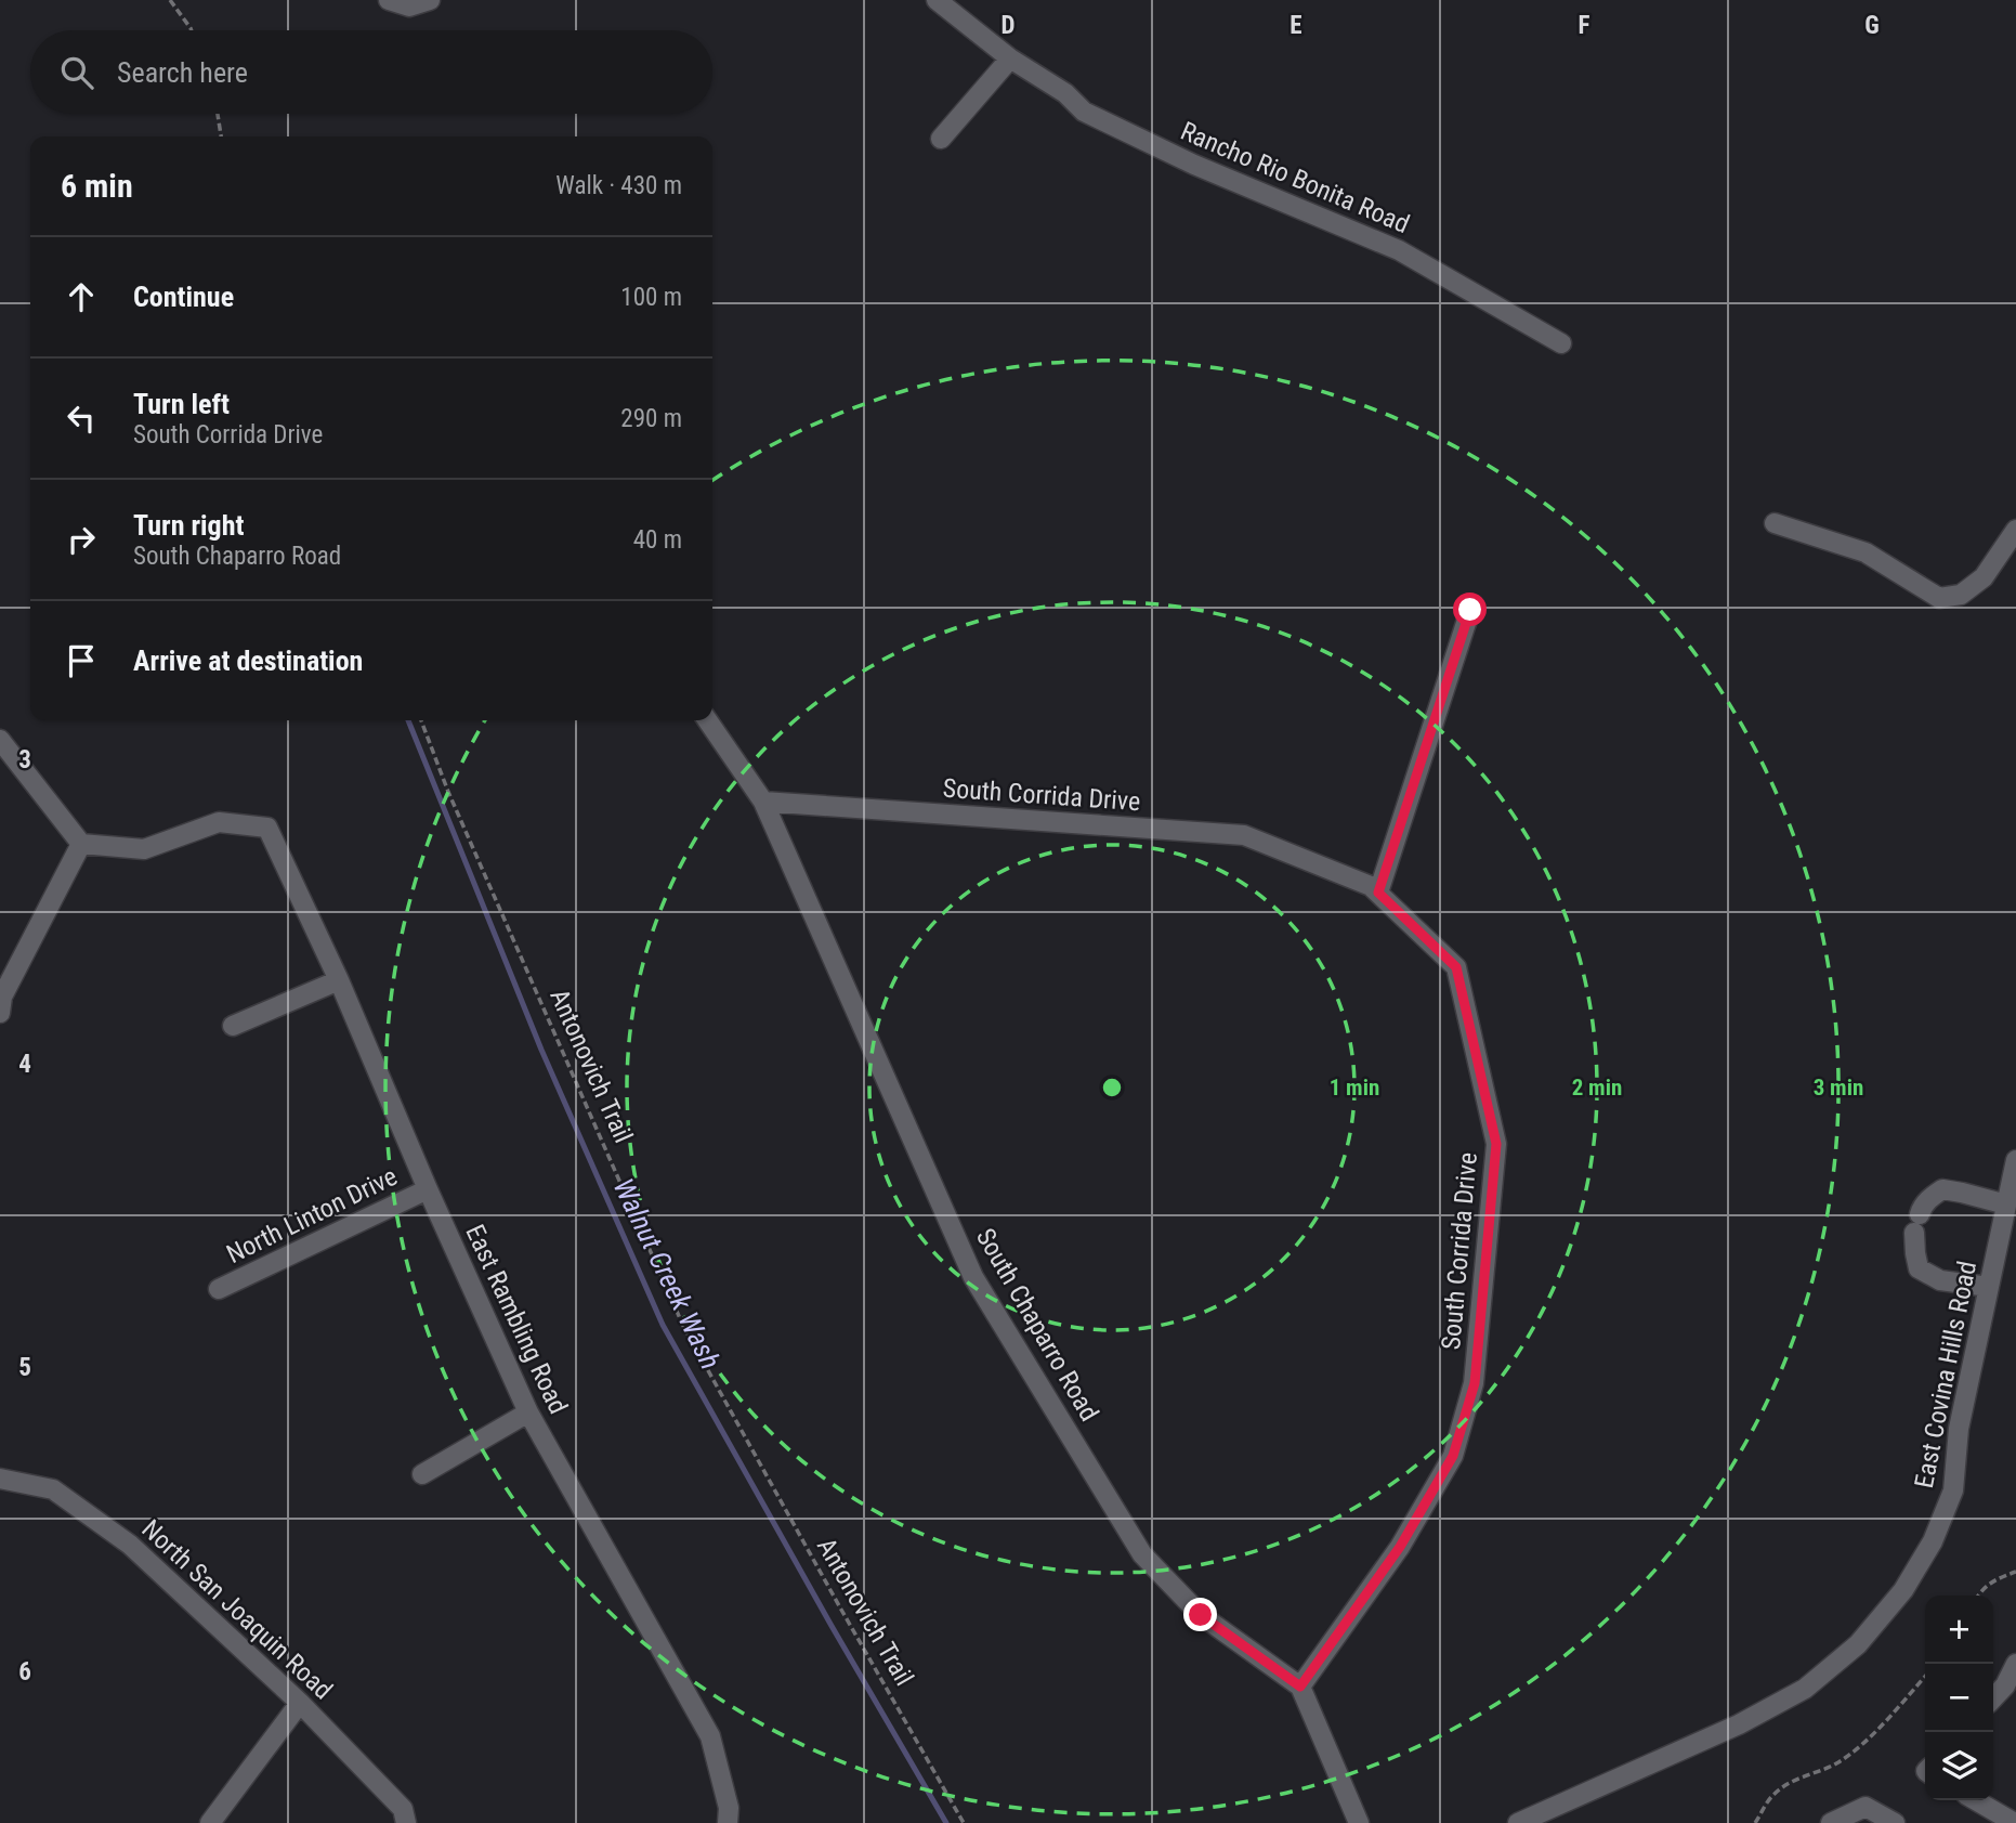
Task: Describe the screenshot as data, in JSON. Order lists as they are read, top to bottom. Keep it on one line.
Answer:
{"streets":{"street":["Rancho Rio Bonita Road","South Corrida Drive","North Linton Drive","East Rambling Road","South Chaparro Road","East Covina Hills Road","North San Joaquin Road"],"path":["Antonovich Trail"]},"crossings":[["South Corrida Drive","South Chaparro Road"],["North Linton Drive","East Rambling Road"]],"water":["Walnut Creek Wash"],"page":{"search":"Search here","heading":["6 min","Walk · 430 m"],"list":[["Continue","100 m"],["Turn left","South Corrida Drive","290 m"],["Turn right","South Chaparro Road","40 m"],"Arrive at destination"],"map_buttons":["+","−"]},"grid":{"columns":["D","E","F","G"],"rows":["3","4","5","6"]},"rings":["1 min","2 min","3 min"]}
